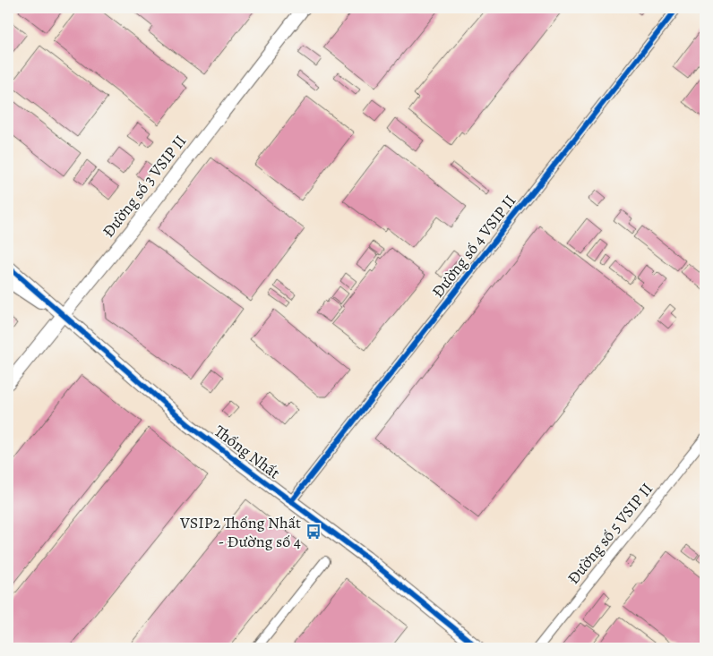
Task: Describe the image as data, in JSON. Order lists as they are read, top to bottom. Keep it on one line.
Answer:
{"streets":{"street":["Đường số 3 VSIP II","Đường số 4 VSIP II","Thống Nhất","Đường số 5 VSIP II"]},"crossings":[["Đường số 3 VSIP II","Thống Nhất"],["Đường số 4 VSIP II","Thống Nhất"]],"places":{"bus stop":["VSIP2 Thống Nhất - Đường số 4"]}}
